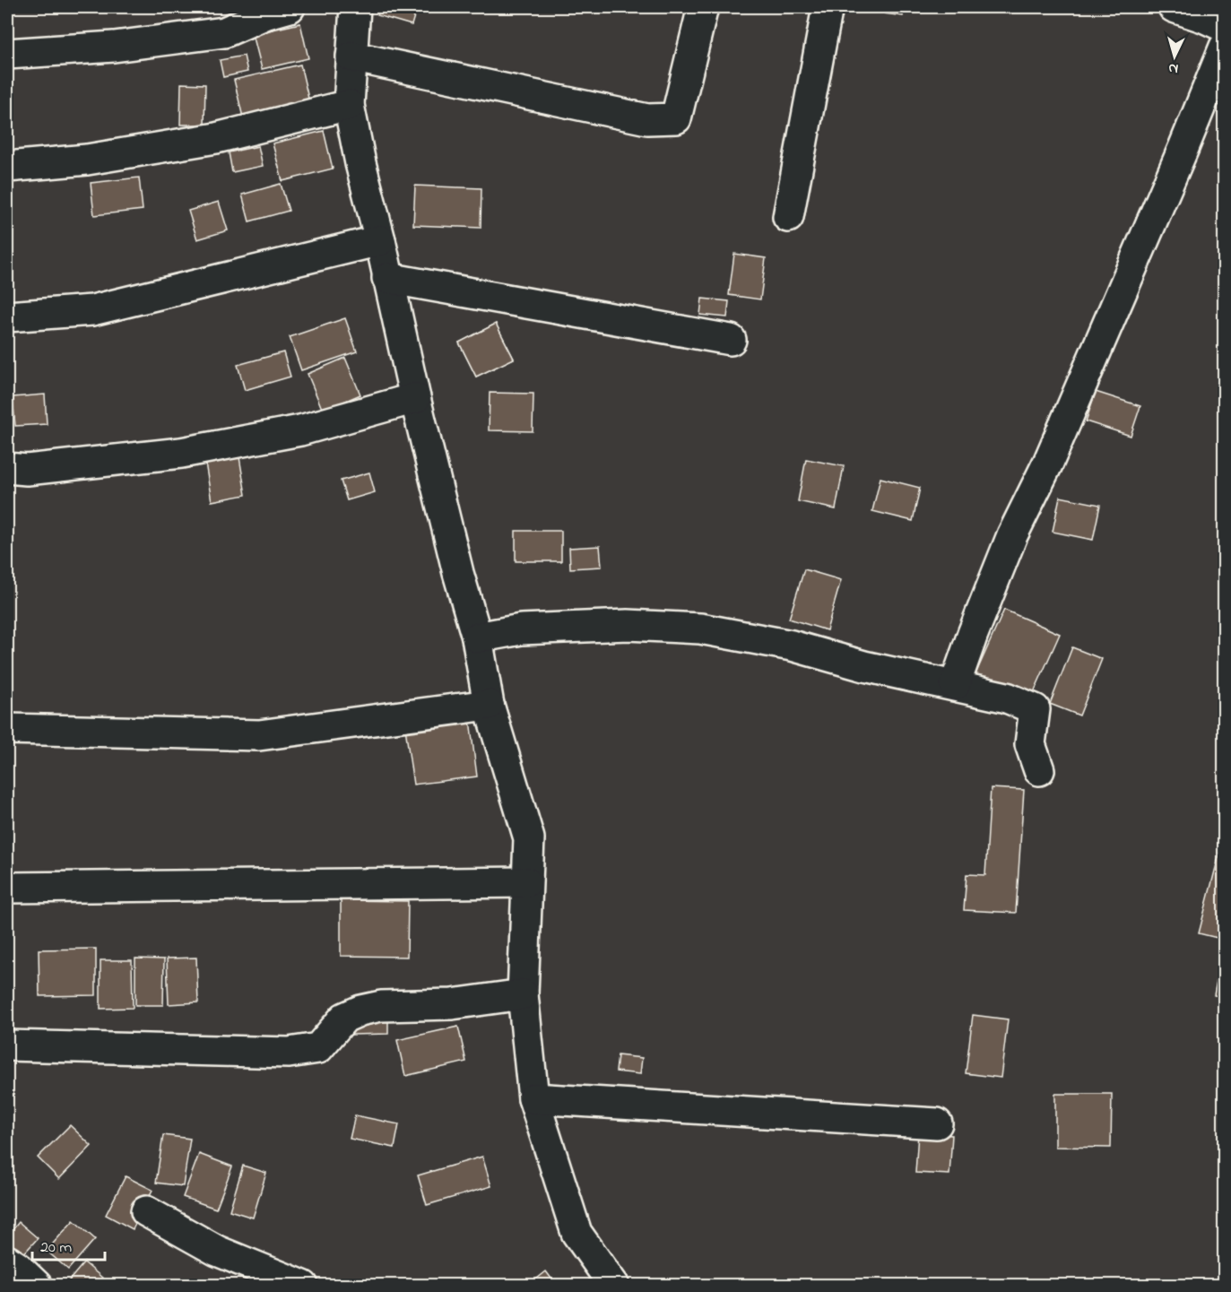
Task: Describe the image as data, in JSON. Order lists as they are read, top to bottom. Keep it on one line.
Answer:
{"scale_bar":"20 m","north":"bottom"}
